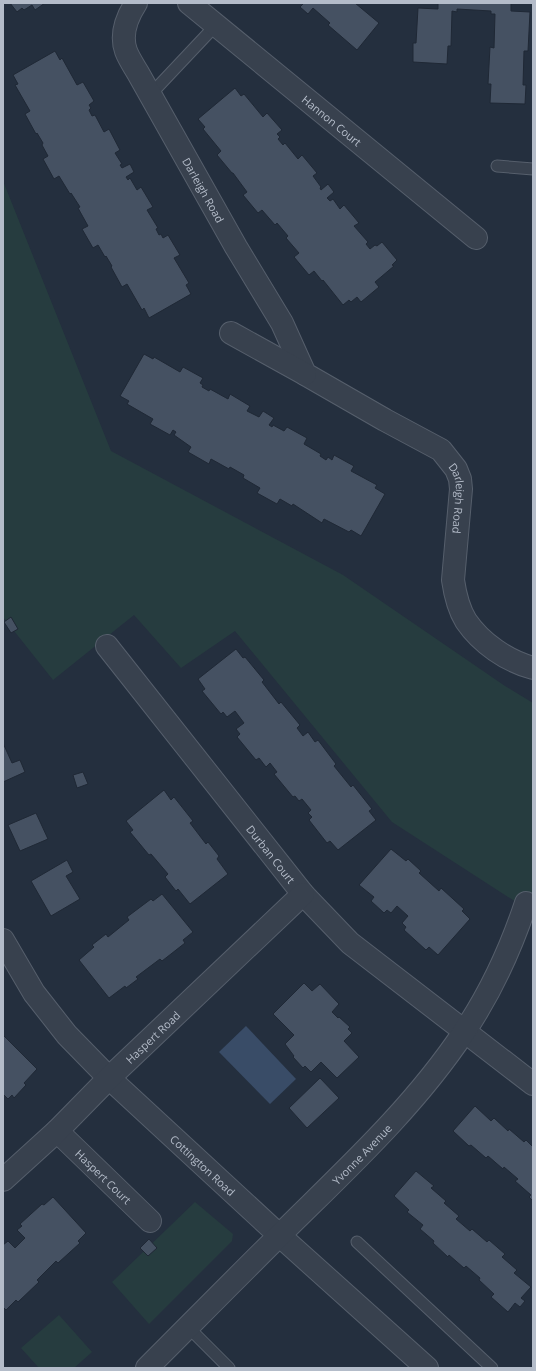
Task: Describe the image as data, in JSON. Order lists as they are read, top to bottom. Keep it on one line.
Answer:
{"streets":{"street":["Hannon Court","Darleigh Road","Durban Court","Haspert Road","Yvonne Avenue","Cottington Road","Haspert Court"]},"crossings":[["Durban Court","Haspert Road"],["Durban Court","Yvonne Avenue"],["Haspert Road","Cottington Road"],["Haspert Road","Haspert Court"],["Yvonne Avenue","Cottington Road"]]}
